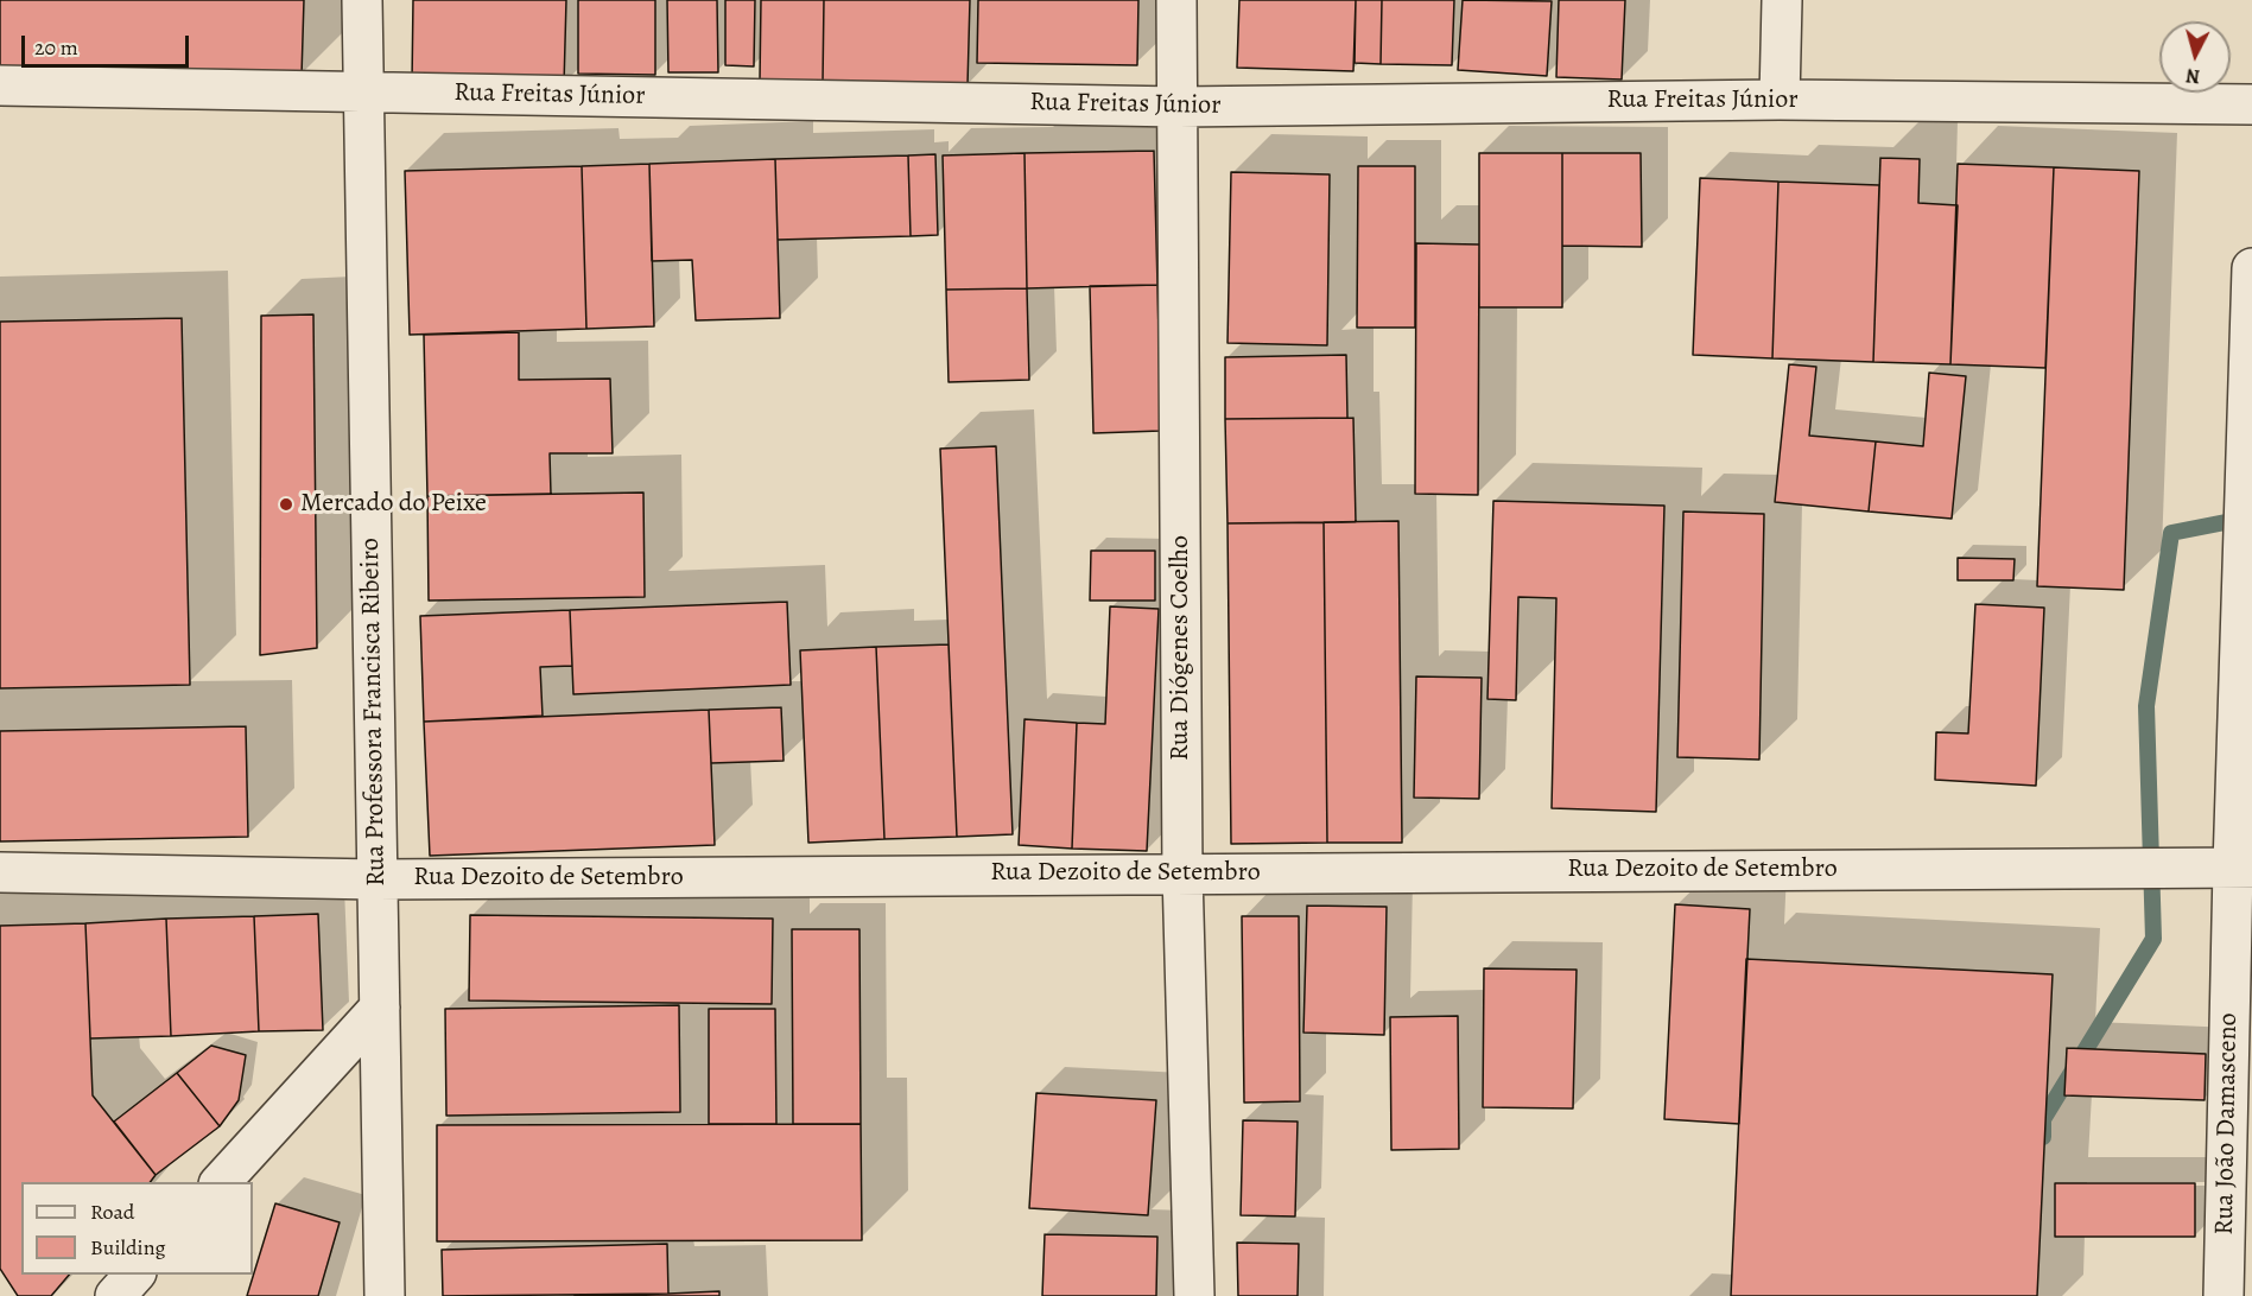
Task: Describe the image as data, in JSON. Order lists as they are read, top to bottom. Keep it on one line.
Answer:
{"streets":{"street":["Rua Freitas Júnior","Rua Diógenes Coelho","Rua Professora Francisca Ribeiro","Rua Dezoito de Setembro","Rua João Damasceno"]},"crossings":[["Rua Freitas Júnior","Rua Diógenes Coelho"],["Rua Freitas Júnior","Rua Professora Francisca Ribeiro"],["Rua Diógenes Coelho","Rua Dezoito de Setembro"],["Rua Professora Francisca Ribeiro","Rua Dezoito de Setembro"],["Rua Dezoito de Setembro","Rua João Damasceno"]],"places":["Mercado do Peixe"],"legend":["Road","Building"],"scale_bar":"20 m","north":"bottom"}
